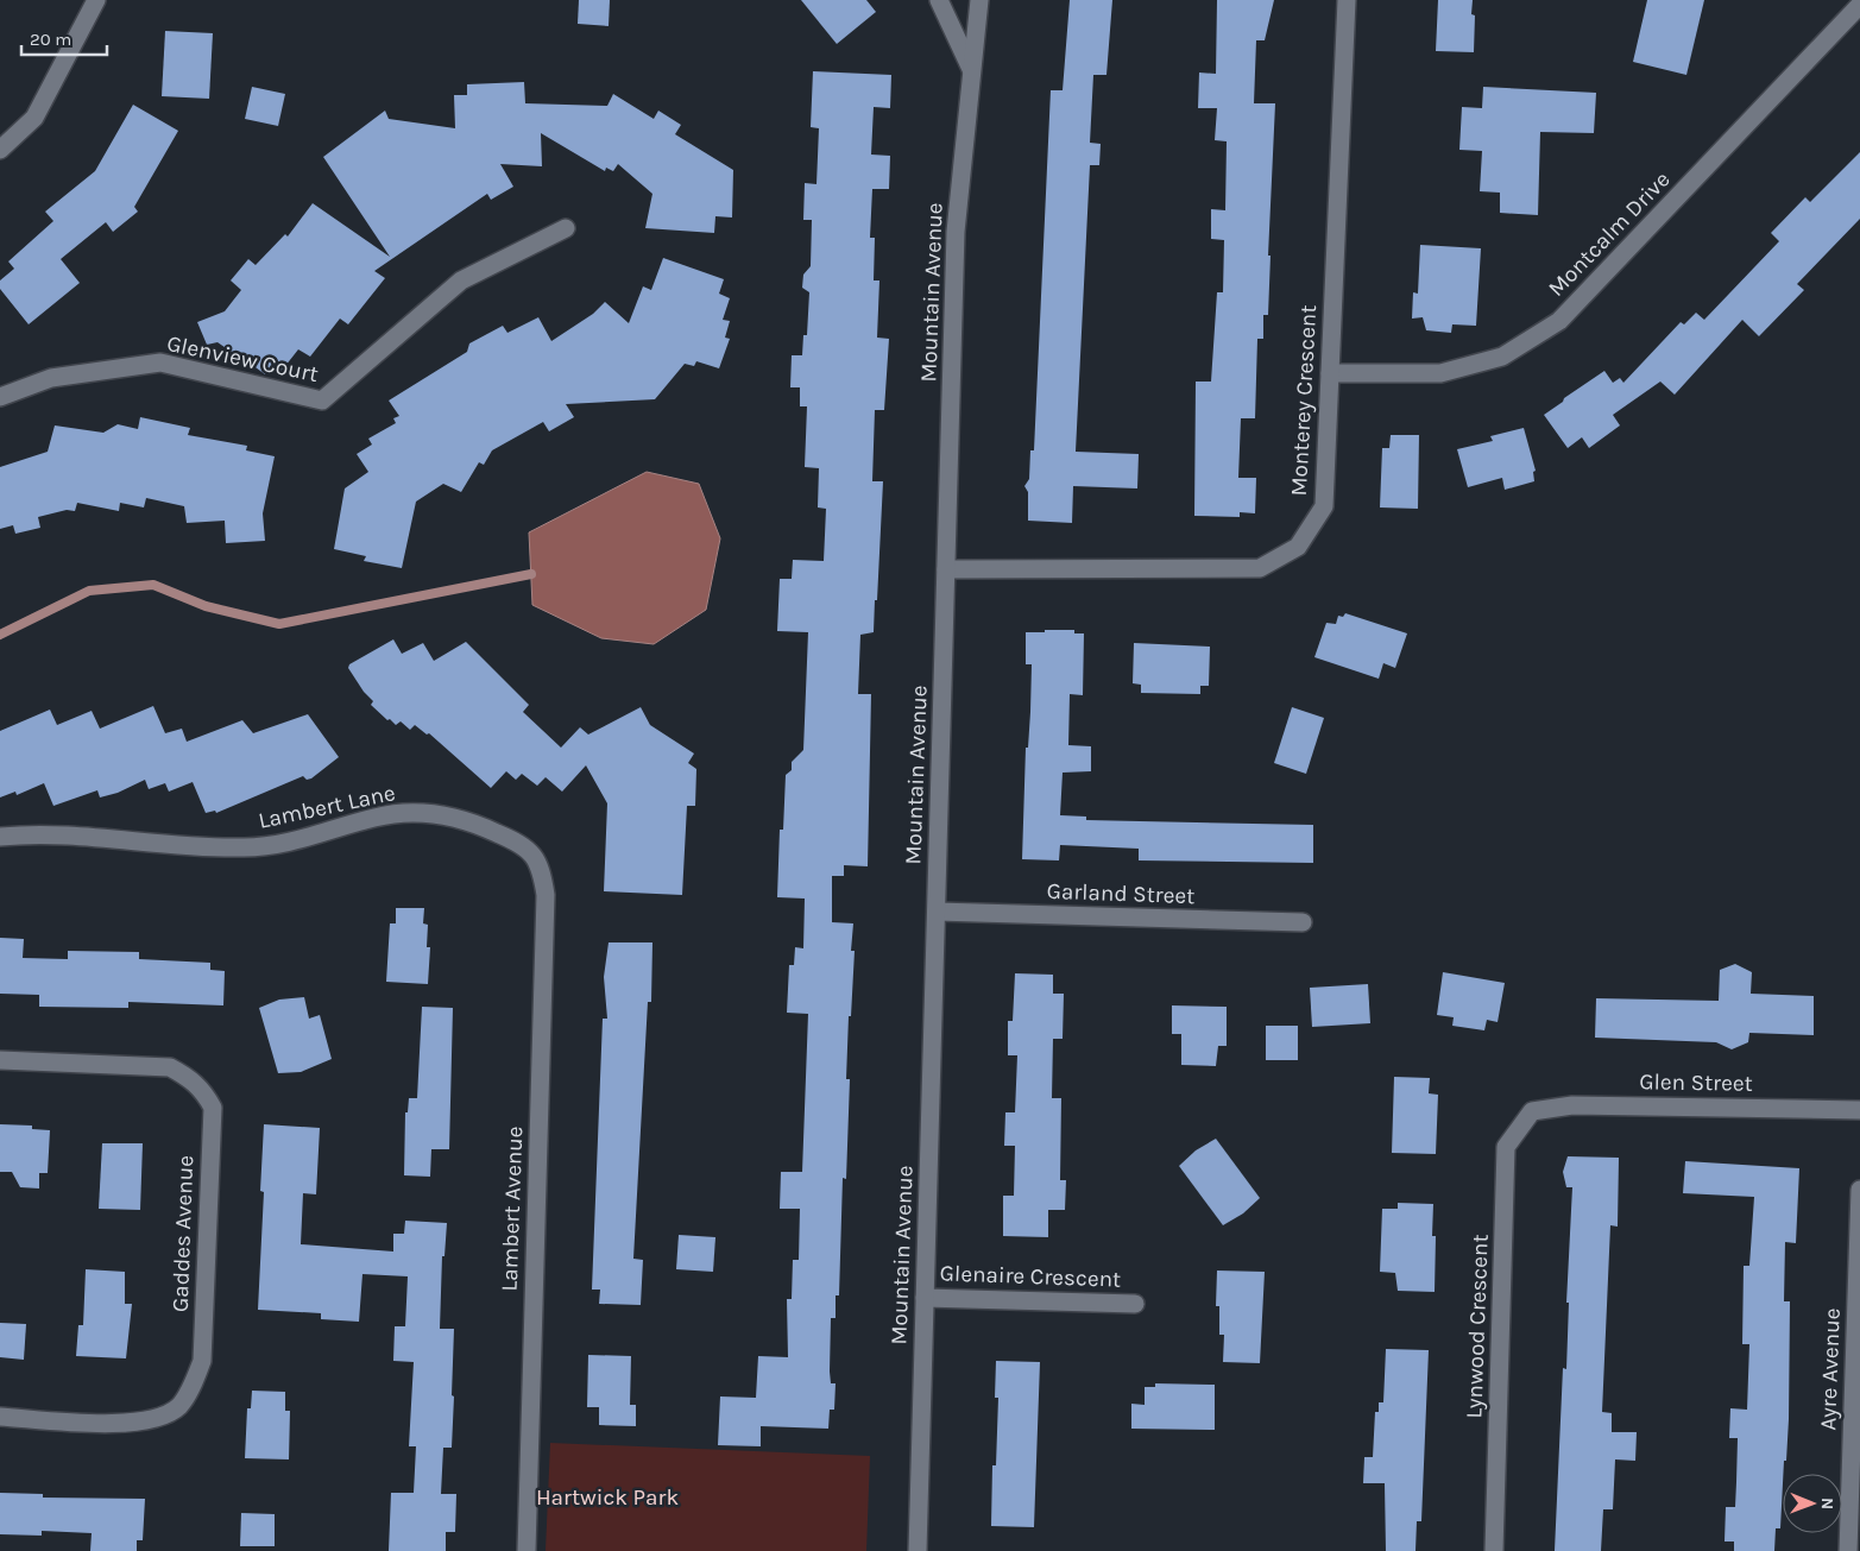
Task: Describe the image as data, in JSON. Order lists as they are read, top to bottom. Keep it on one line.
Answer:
{"streets":{"street":["Montcalm Drive","Mountain Avenue","Glenview Court","Monterey Crescent","Lambert Lane","Garland Street","Glen Street","Lambert Avenue","Gaddes Avenue","Glenaire Crescent","Lynwood Crescent","Ayre Avenue"]},"crossings":[["Montcalm Drive","Monterey Crescent"],["Mountain Avenue","Monterey Crescent"],["Mountain Avenue","Garland Street"],["Mountain Avenue","Glenaire Crescent"],["Lambert Lane","Lambert Avenue"],["Glen Street","Lynwood Crescent"]],"parks":["Hartwick Park"],"scale_bar":"20 m","north":"right"}
